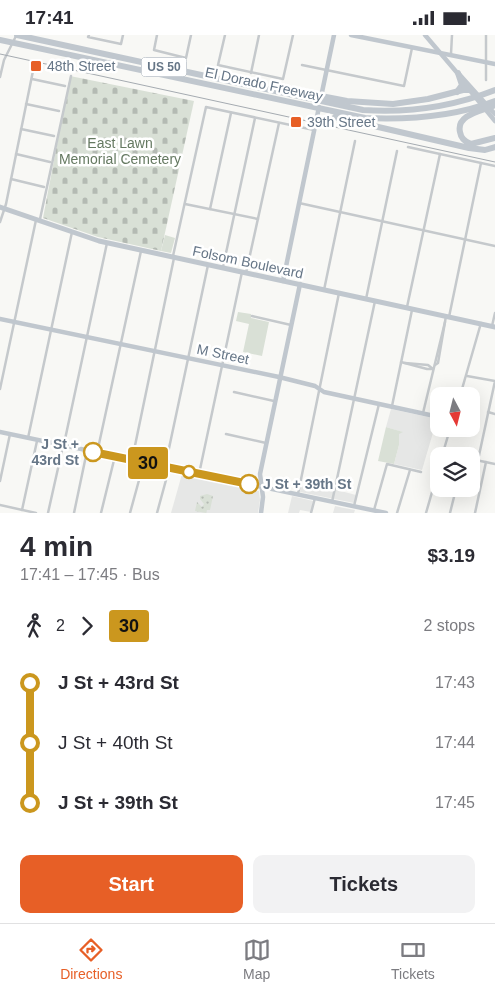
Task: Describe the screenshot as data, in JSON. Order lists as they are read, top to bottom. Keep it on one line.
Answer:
{"streets":{"highway":["US 50","El Dorado Freeway"],"main road":["Folsom Boulevard"],"street":["M Street"]},"parks":["East Lawn Memorial Cemetery"],"places":{"transit":["48th Street","39th Street"],"other":["J St + 43rd St","J St + 39th St"]},"lines":["bus line 30"],"north":"bottom","page":{"status":"17:41","on_map":"30","heading":["4 min","17:41 – 17:45 · Bus","$3.19"],"legs":["2","30","2 stops"],"list":[{"name":"J St + 43rd St","value":"17:43"},{"name":"J St + 40th St","value":"17:44"},{"name":"J St + 39th St","value":"17:45"}],"buttons":["Start","Tickets"],"tabs":["Directions","Map","Tickets"]}}
